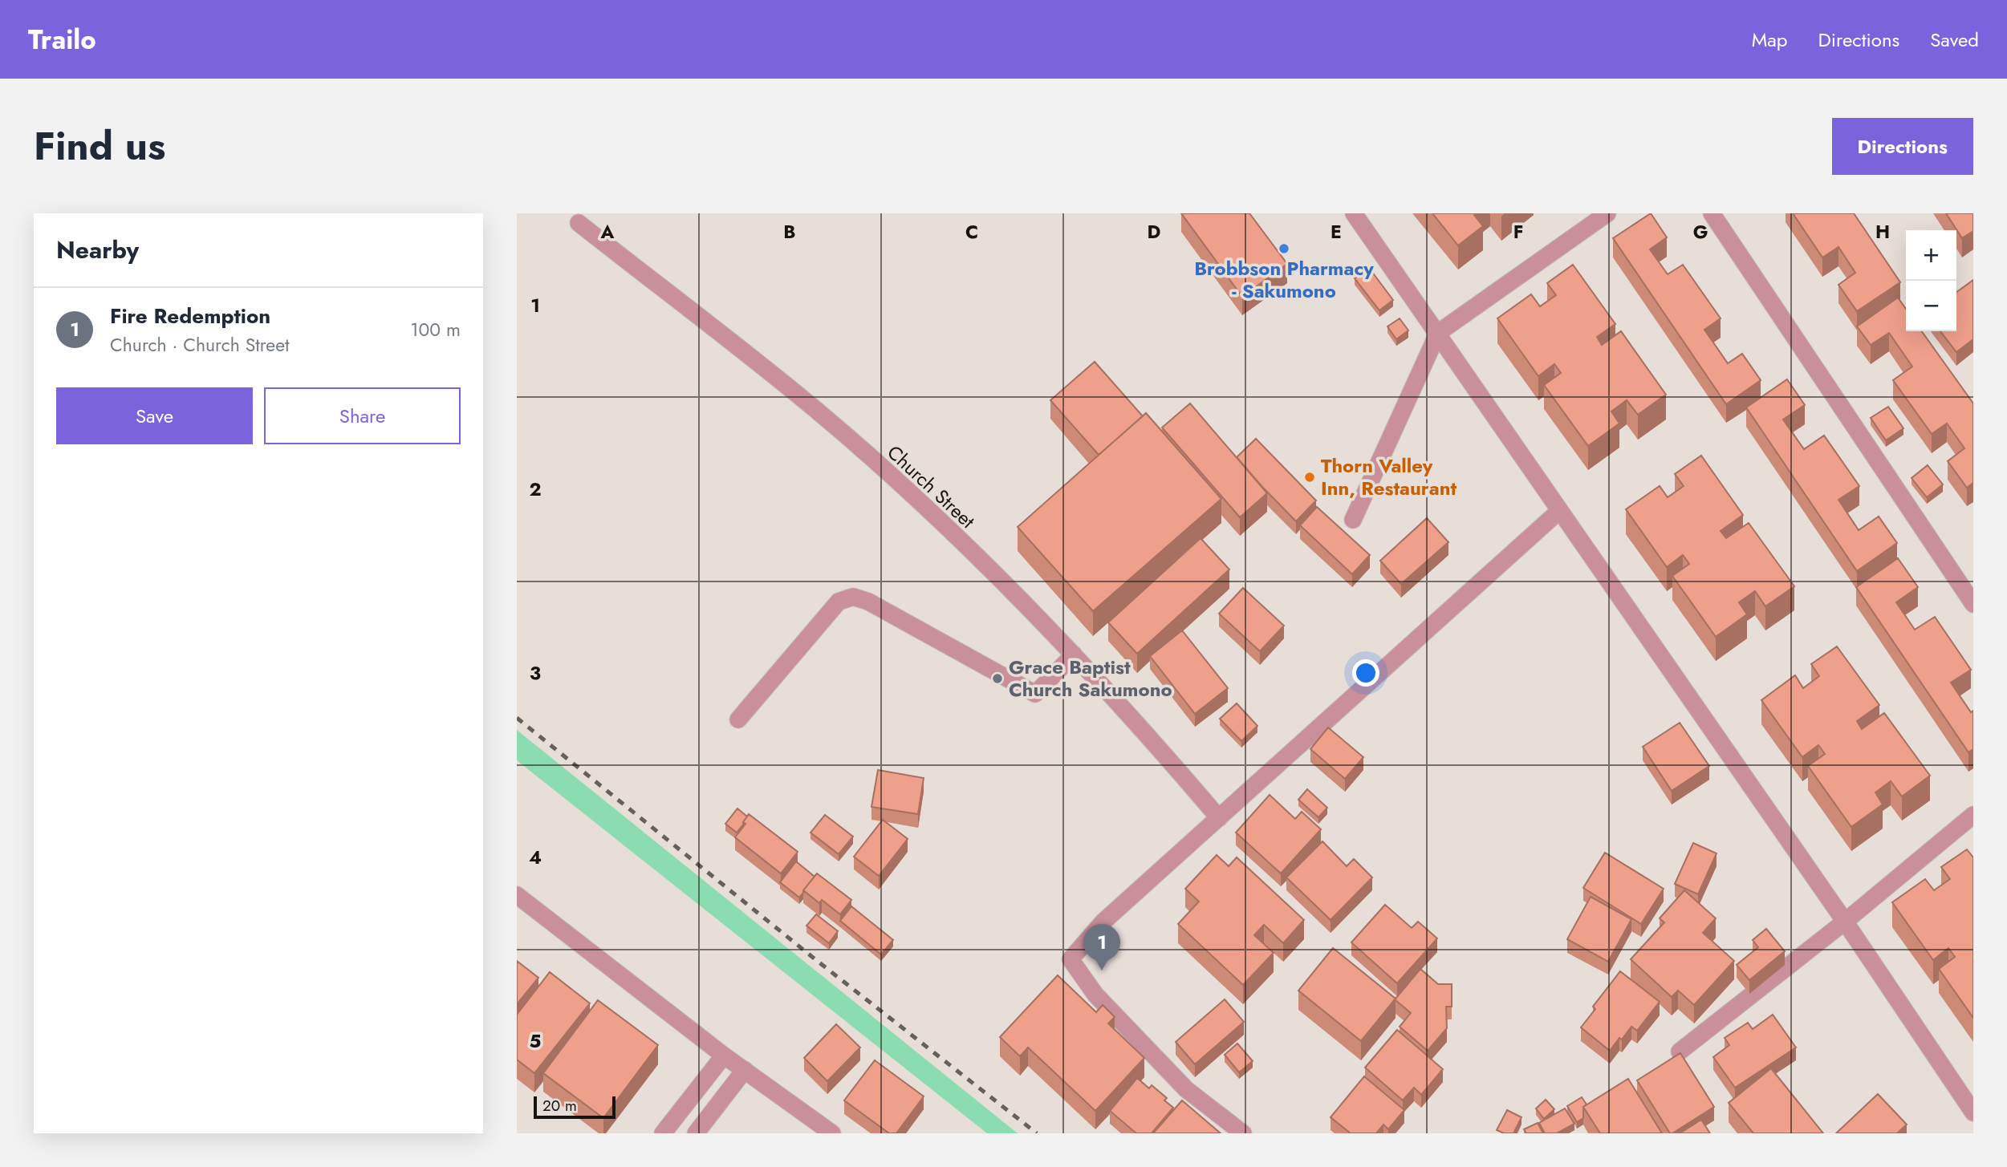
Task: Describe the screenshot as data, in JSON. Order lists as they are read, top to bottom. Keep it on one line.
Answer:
{"streets":{"street":["Church Street"]},"places":["Brobbson Pharmacy - Sakumono","Thorn Valley Inn, Restaurant","Grace Baptist Church Sakumono"],"scale_bar":"20 m","page":{"header":"Trailo","nav":["Map","Directions","Saved"],"title":"Find us","buttons":["Directions",["Save","Share"]],"heading":"Nearby","map_buttons":["+","−"],"list":[{"mark":"1","name":"Fire Redemption","note":"Church · Church Street","value":"100 m"}],"pins":"1","scale":"20 m"},"grid":{"columns":["A","B","C","D","E","F","G","H"],"rows":["1","2","3","4","5"]}}
